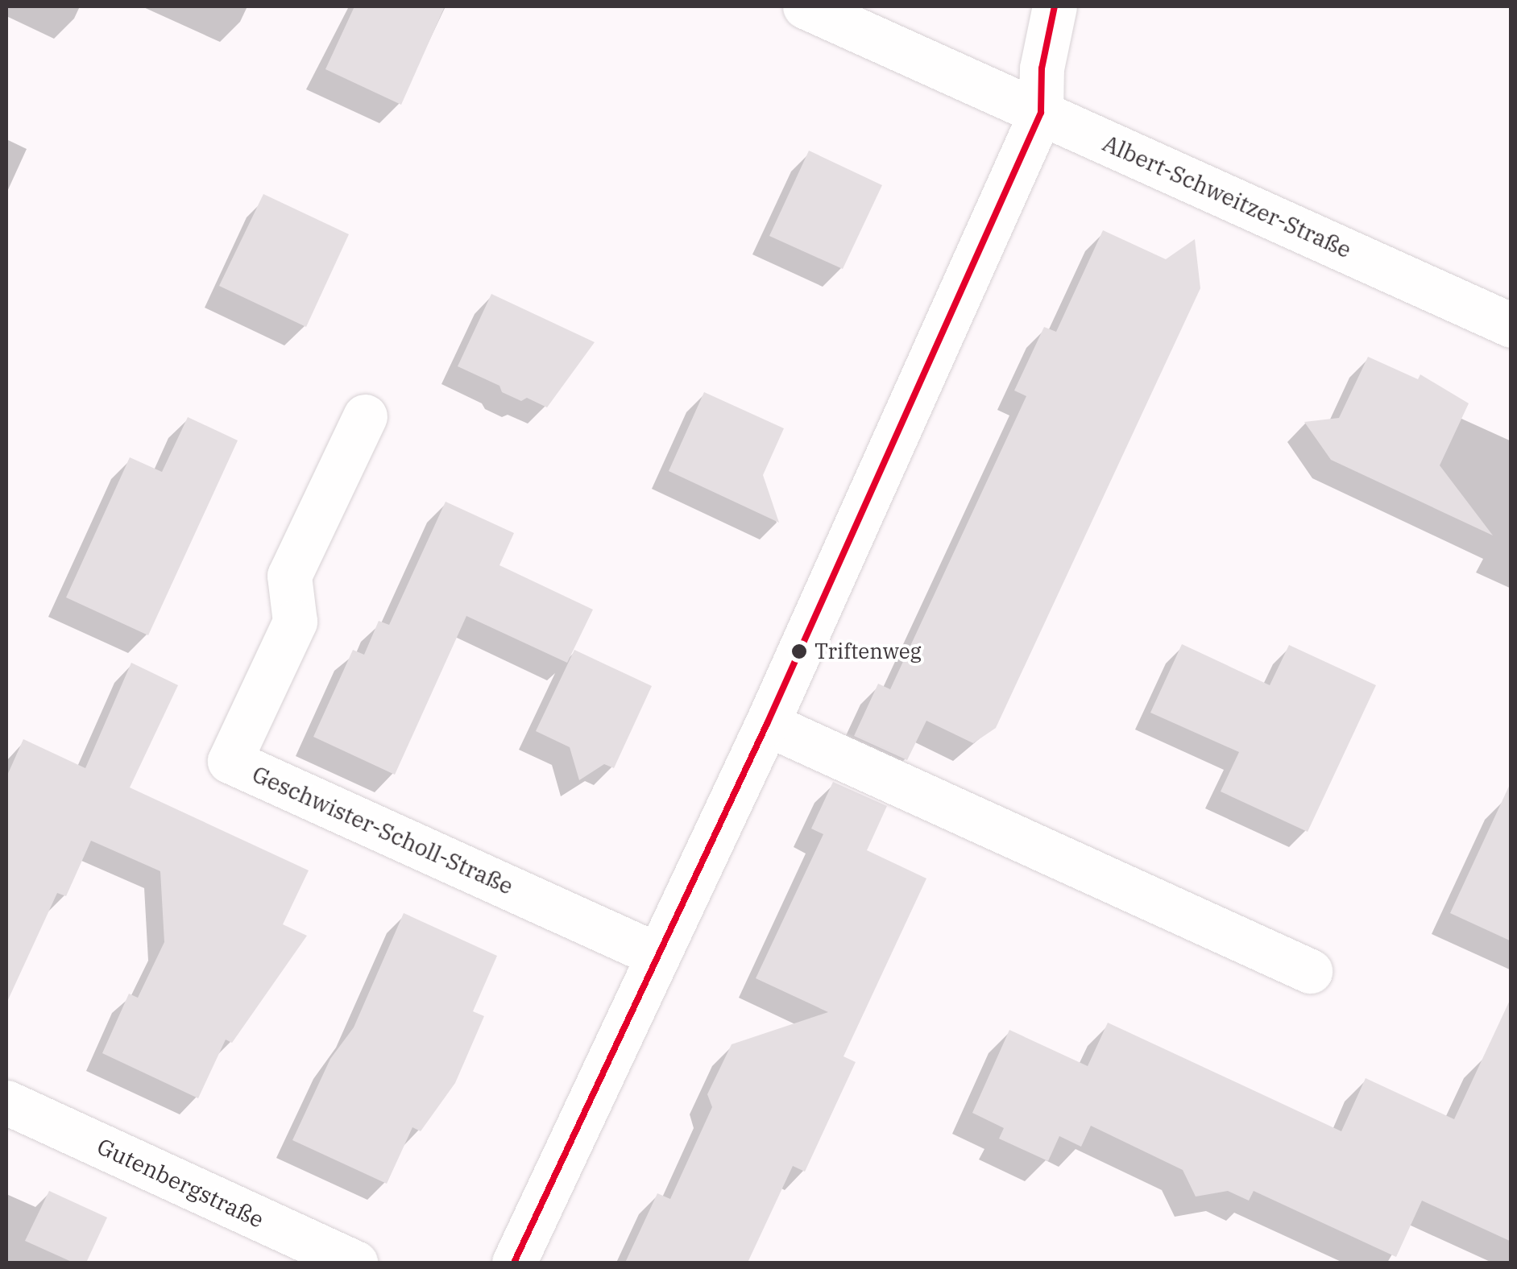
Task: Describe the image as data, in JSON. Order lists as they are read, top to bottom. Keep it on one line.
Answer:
{"streets":{"street":["Albert-Schweitzer-Straße","Geschwister-Scholl-Straße","Gutenbergstraße"]},"places":["Triftenweg"]}
